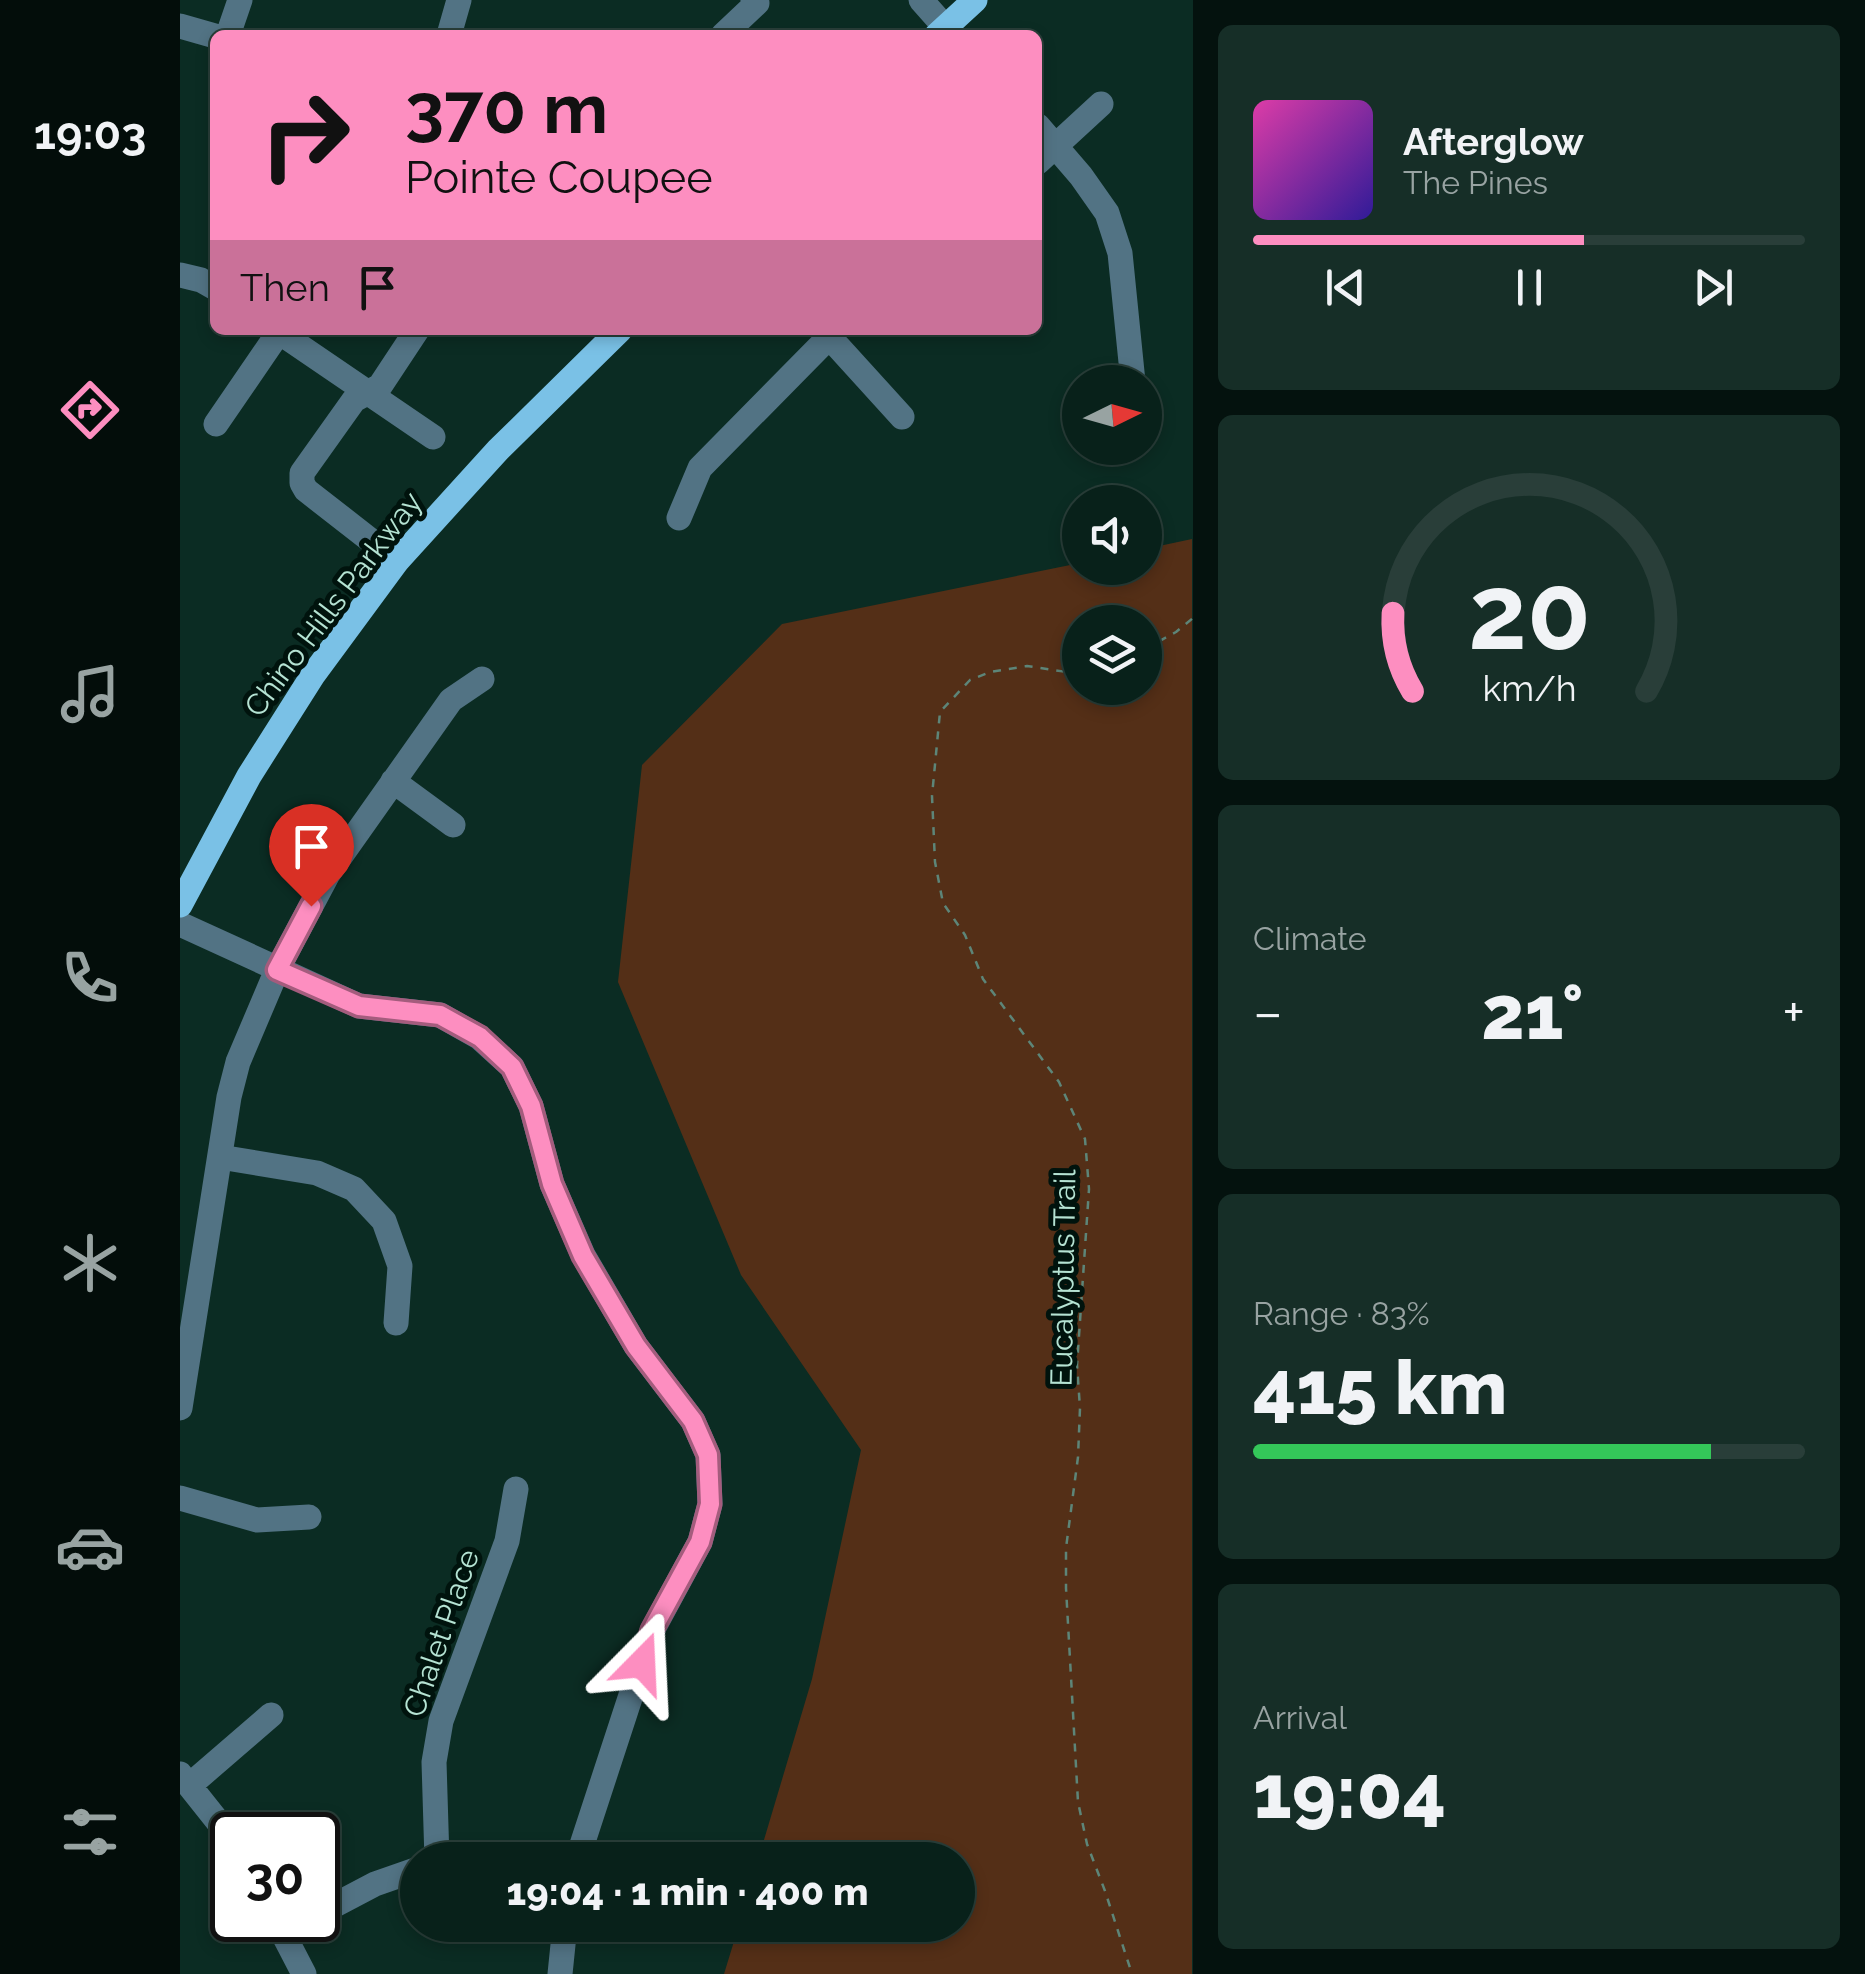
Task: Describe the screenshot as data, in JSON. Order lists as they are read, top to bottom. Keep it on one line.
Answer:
{"streets":{"main road":["Chino Hills Parkway"],"street":["Chalet Place"],"path":["Eucalyptus Trail"]},"north":"right","page":{"tabs":"19:03","turn":["370 m","Pointe Coupee"],"song":["Afterglow","The Pines"],"then":"Then","tile":["Climate",["Range · 83%","415 km"],["Arrival","19:04"]],"heat":["−","21°","+"],"limit":"30","trip":"19:04 · 1 min · 400 m","gauge":["20","km/h"]}}
